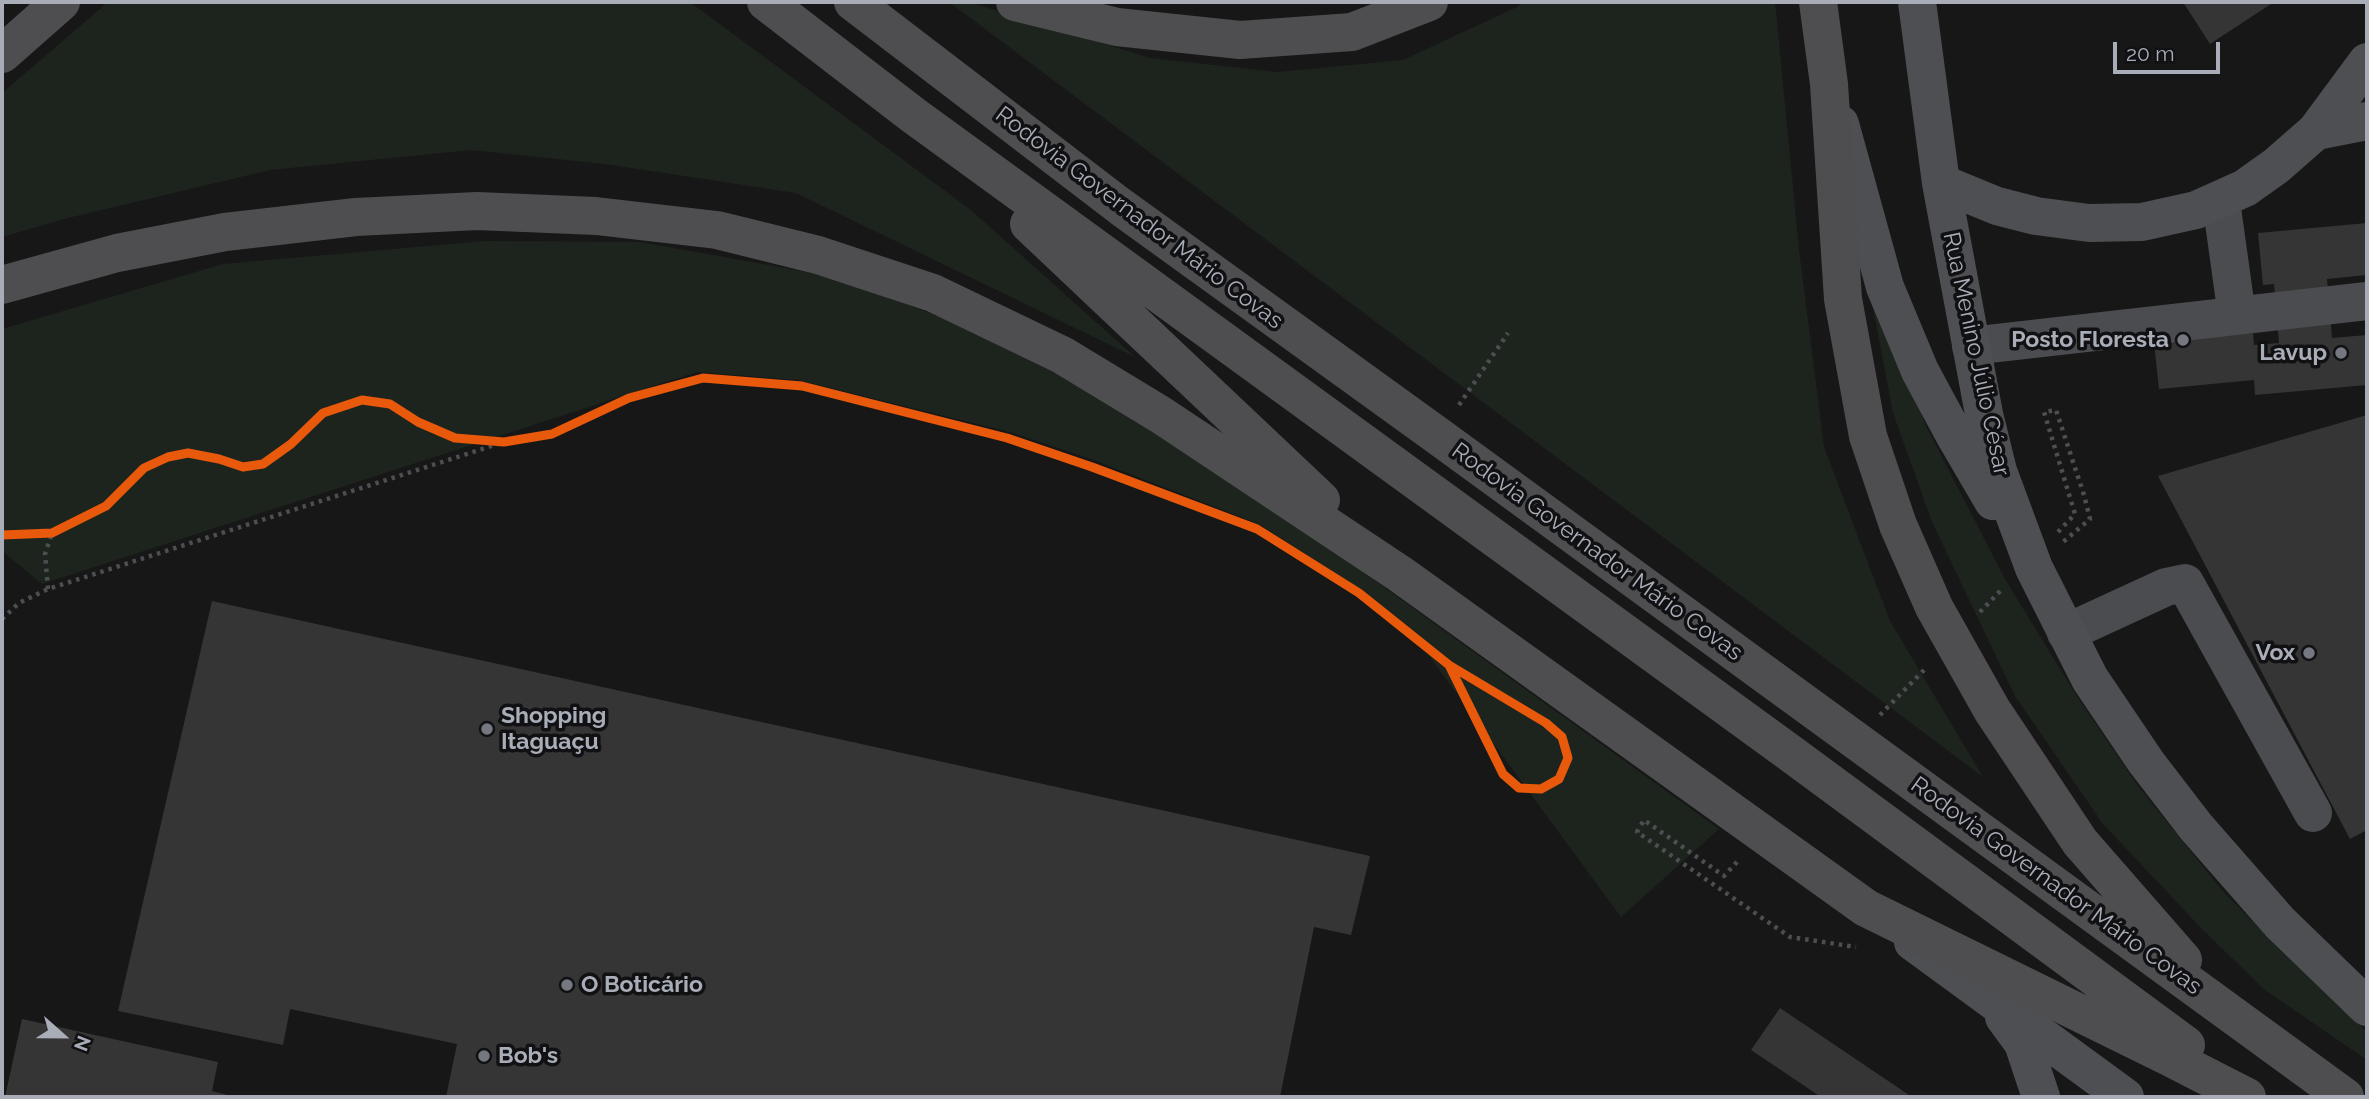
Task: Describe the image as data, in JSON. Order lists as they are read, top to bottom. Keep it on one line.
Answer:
{"streets":{"highway":["Rodovia Governador Mário Covas"],"main road":["Rua Menino Júlio César"]},"places":["Posto Floresta","Lavup","Vox","Shopping Itaguaçu","O Boticário","Bob's"],"scale_bar":"20 m","north":"right"}
